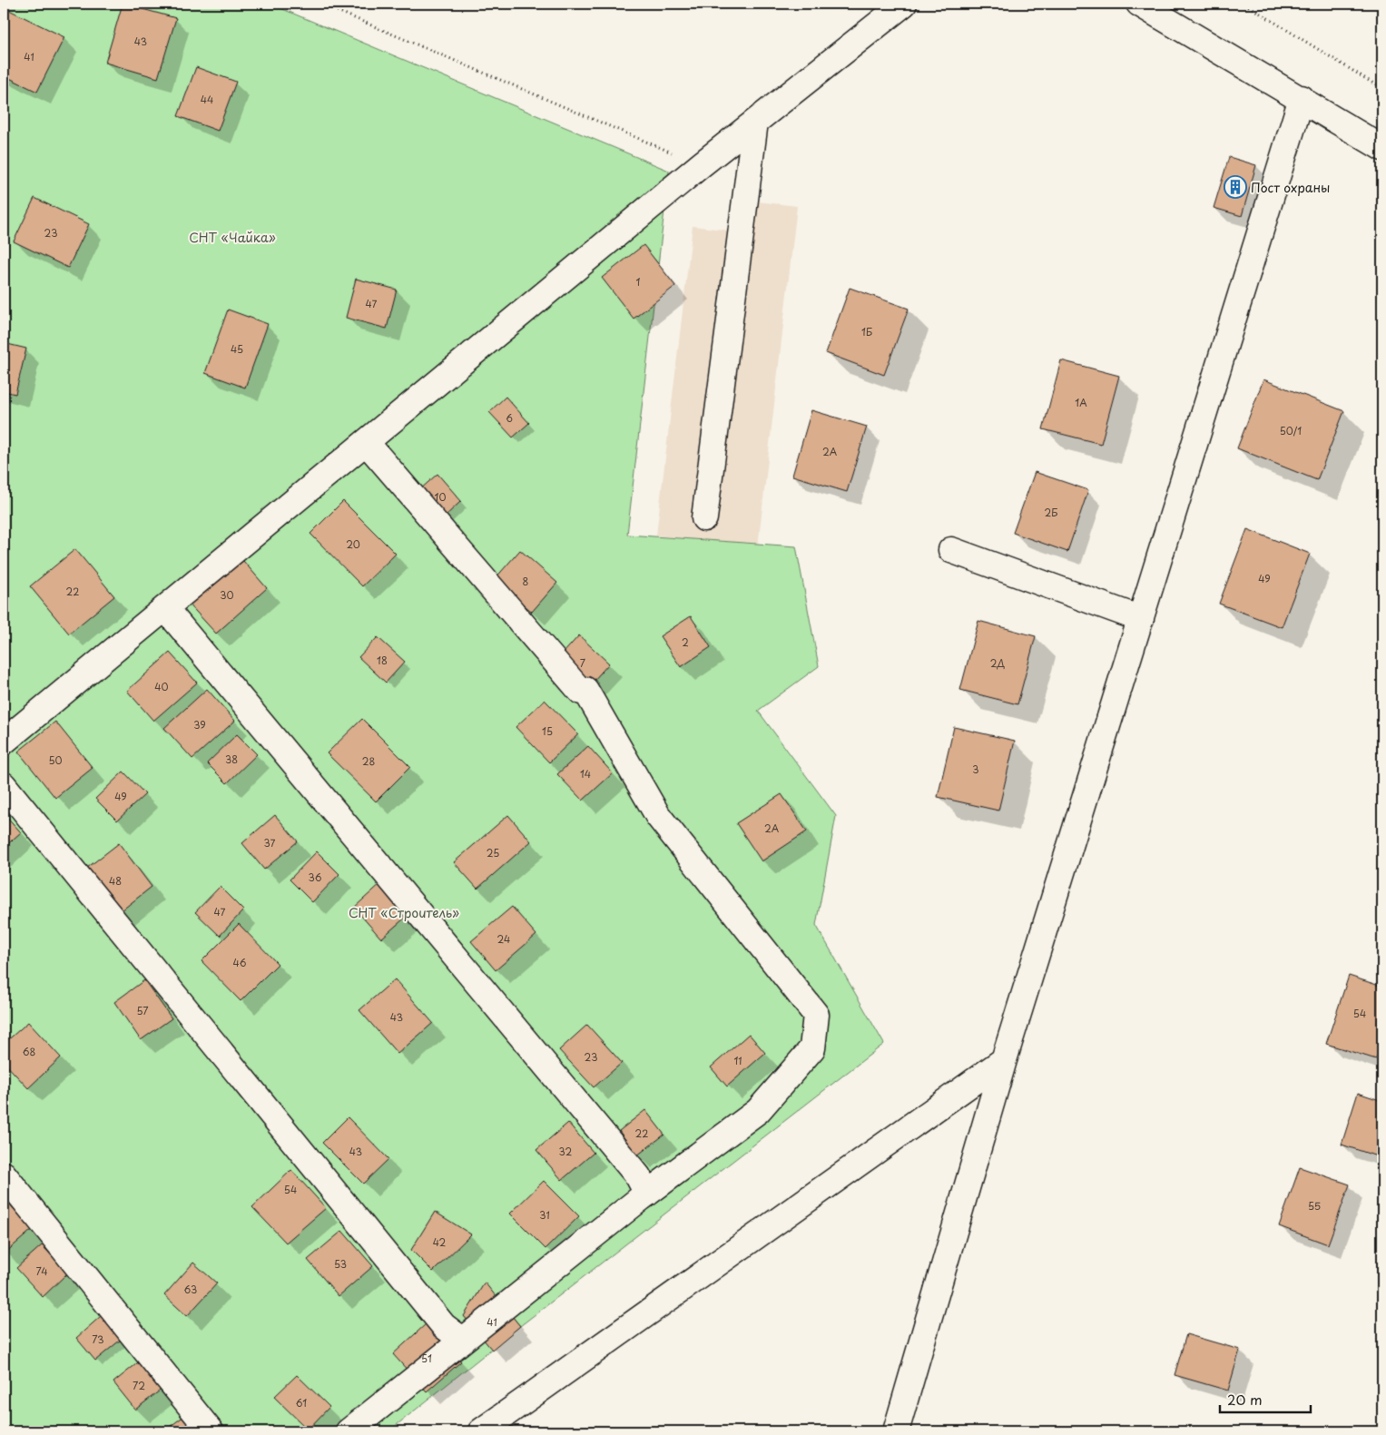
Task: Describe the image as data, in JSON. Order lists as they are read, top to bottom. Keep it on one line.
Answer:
{"parks":["СНТ «Чайка»","СНТ «Строитель»"],"places":{"building":["Пост охраны"]},"house_numbers":["43","41","44","23","1","47","1Б","45","1А","6","50/1","2А","10","2Б","20","49","8","22","30","2","18","7","2Д","40","39","15","38","50","28","3","14","49","2А","37","25","36","48","47","24","46","57","54","43","68","23","11","22","43","32","54","55","31","42","53","74","63","41","73","51","72","61"],"scale_bar":"20 m"}
